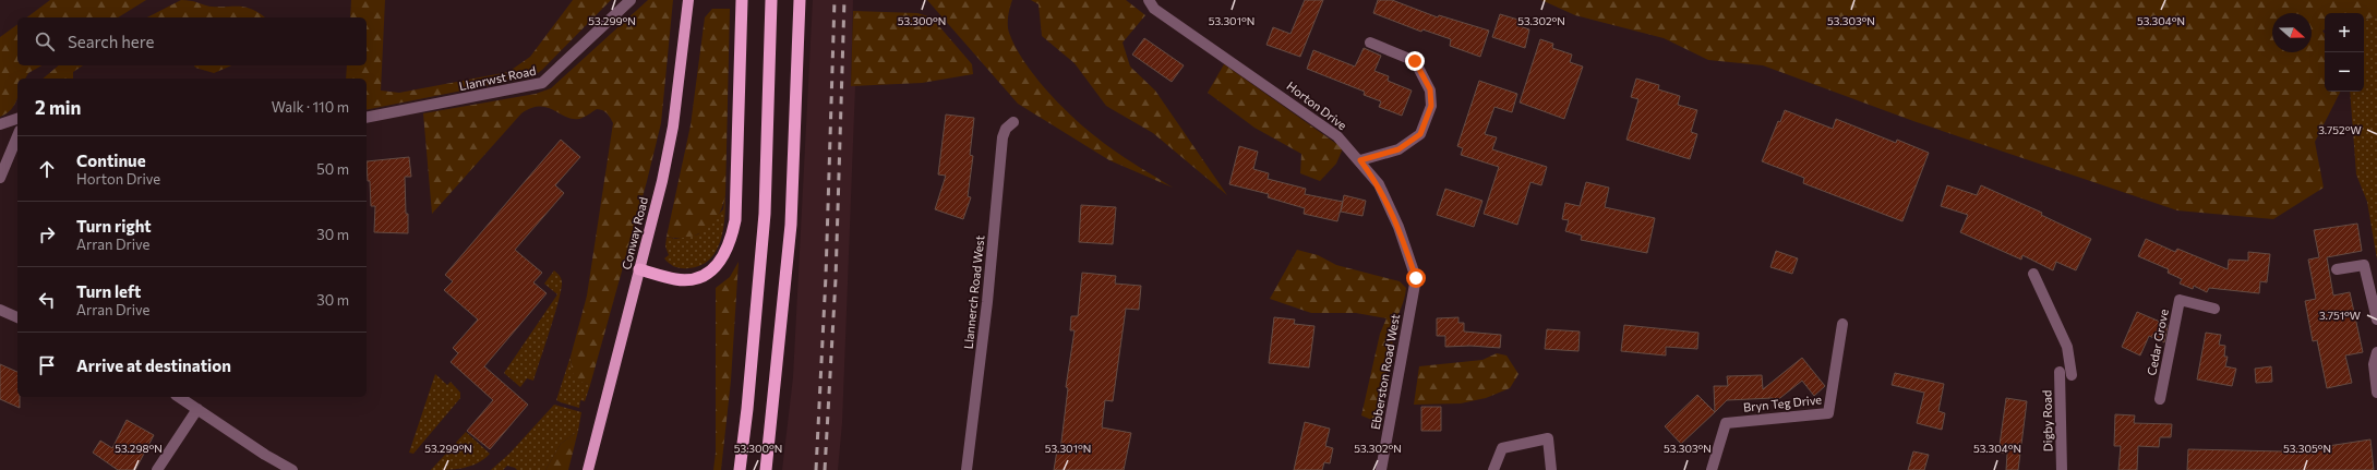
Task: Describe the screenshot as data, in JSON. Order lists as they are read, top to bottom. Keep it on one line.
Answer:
{"streets":{"main road":["Conway Road"],"street":["Llanrwst Road","Horton Drive","Llannerch Road West","Cedar Grove","Ebberston Road West","Bryn Teg Drive","Digby Road"]},"crossings":[["Horton Drive","Ebberston Road West"]],"north":"right","page":{"map_buttons":["+","−"],"search":"Search here","heading":["2 min","Walk · 110 m"],"list":[["Continue","Horton Drive","50 m"],["Turn right","Arran Drive","30 m"],["Turn left","Arran Drive","30 m"],"Arrive at destination"]},"coordinates":["53.302°N","53.303°N","53.299°N","53.300°N","53.301°N","53.304°N","3.752°W","3.751°W","53.298°N","53.305°N"]}
